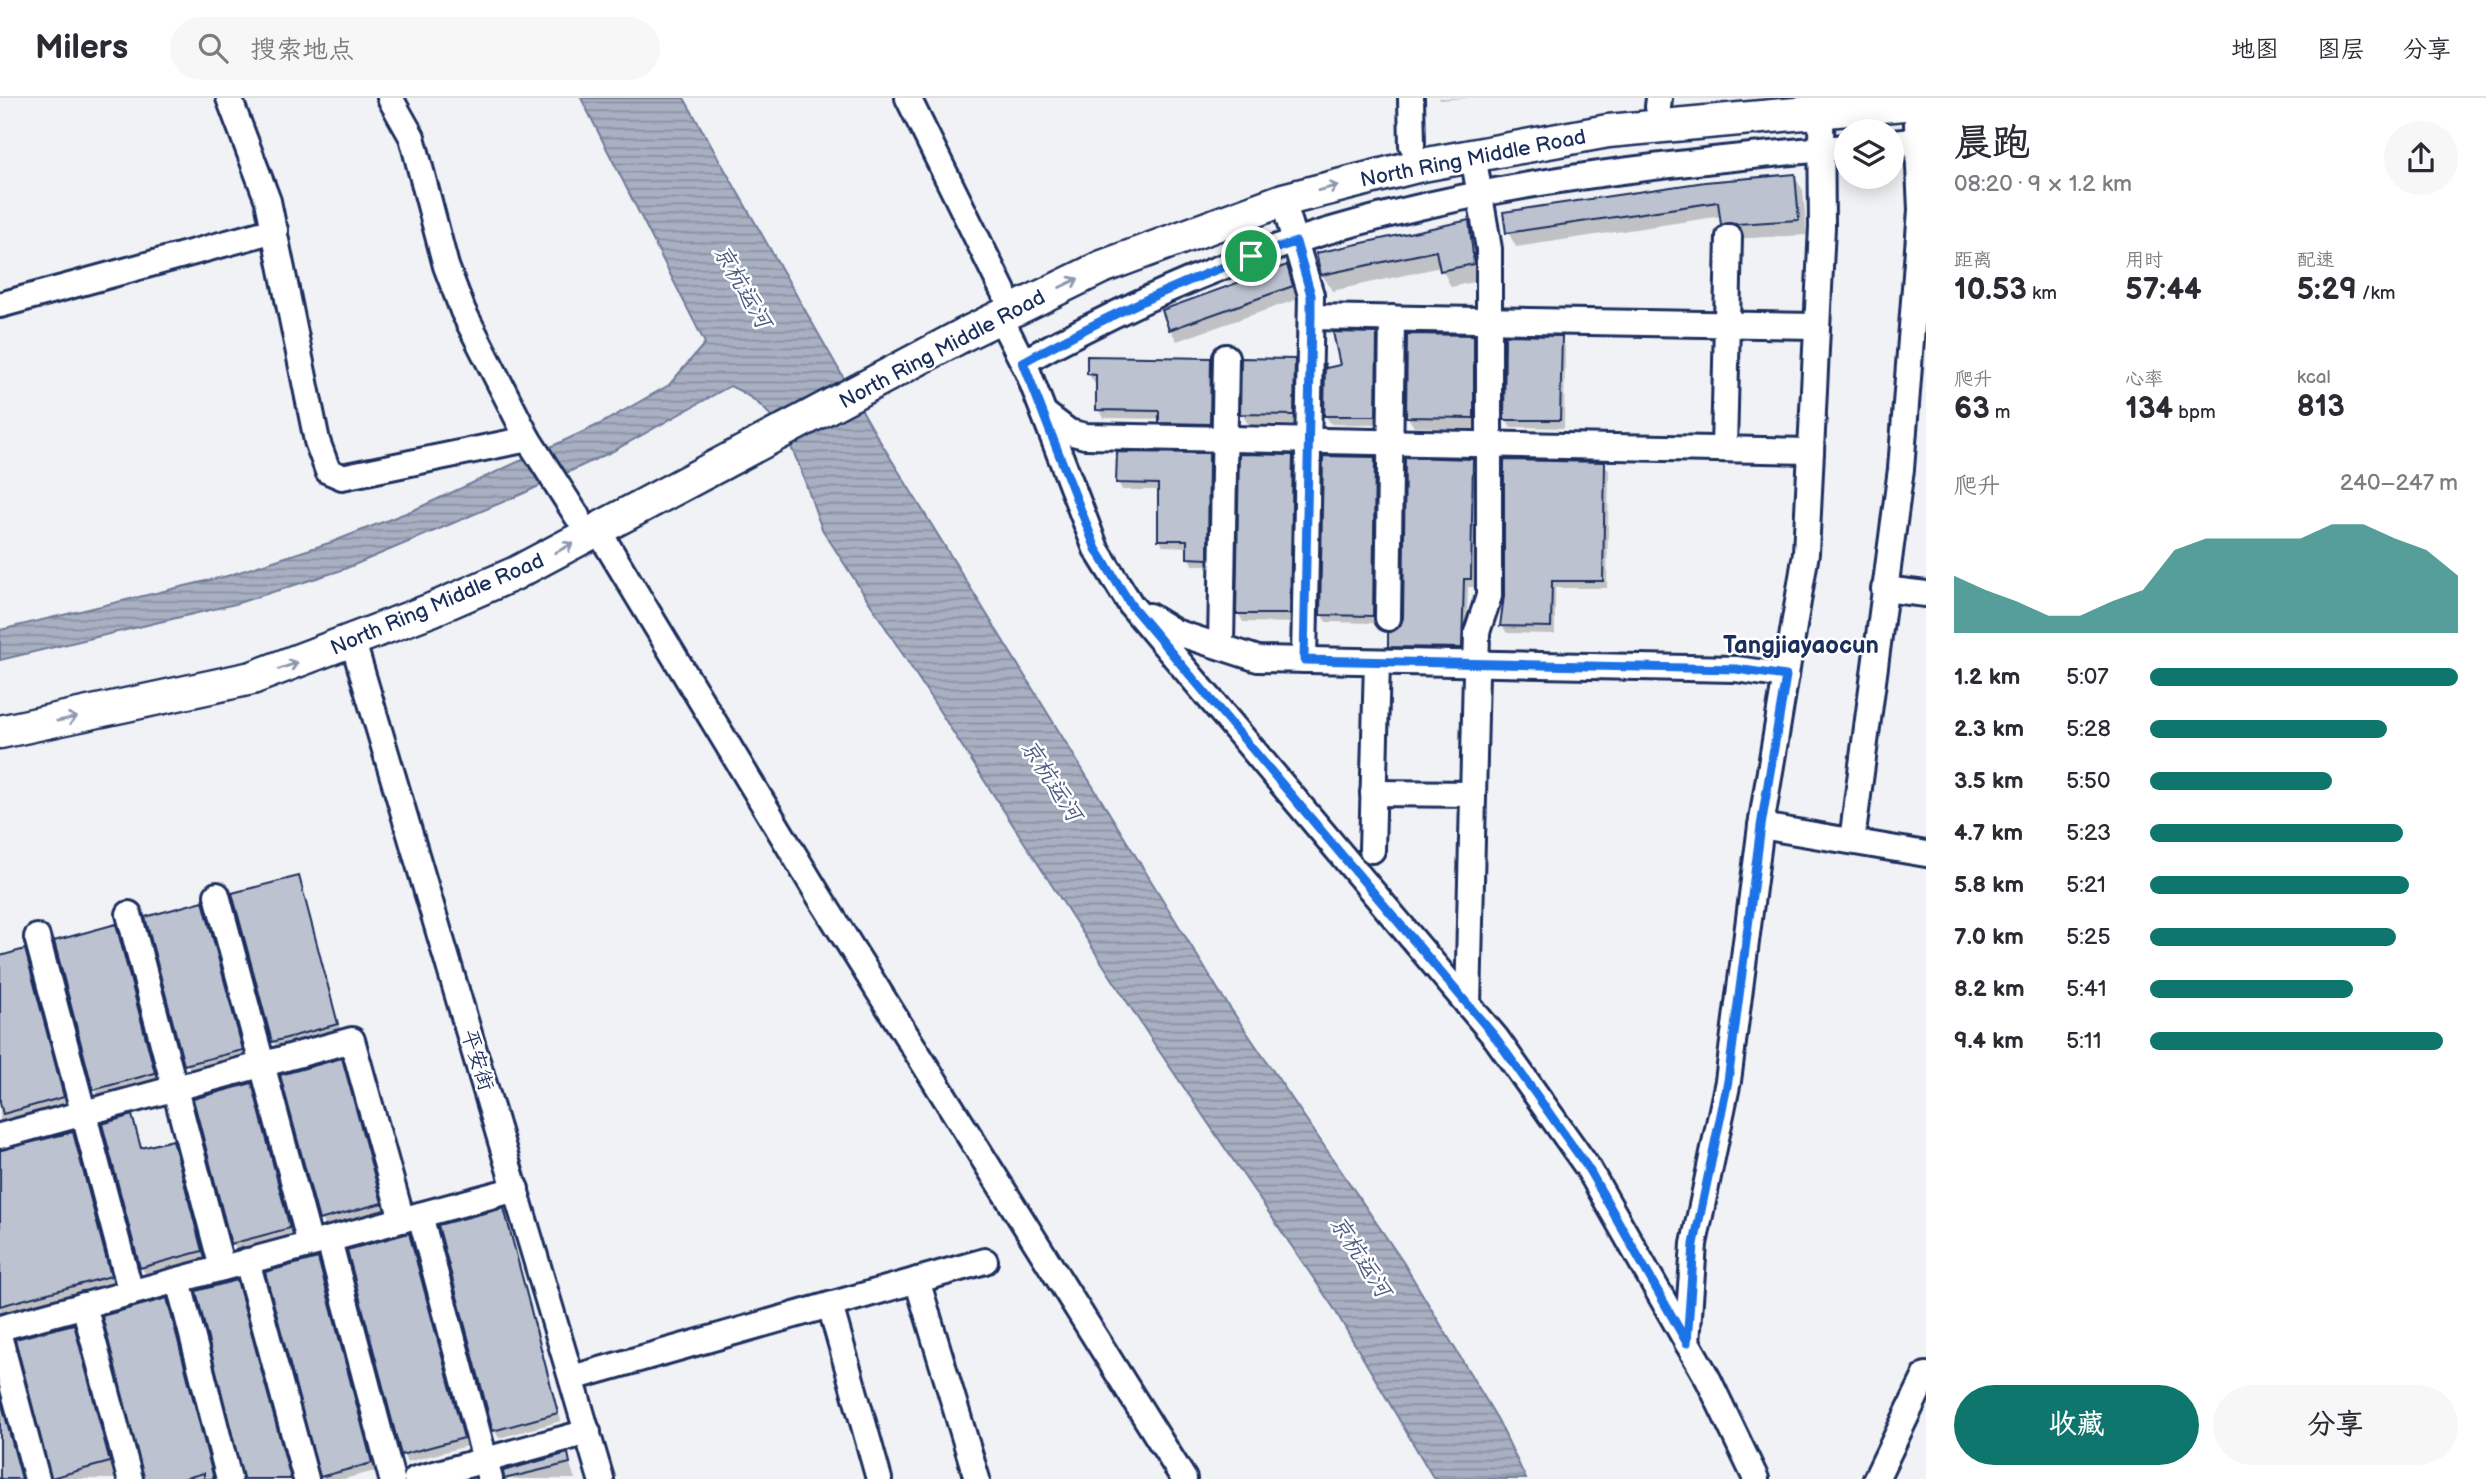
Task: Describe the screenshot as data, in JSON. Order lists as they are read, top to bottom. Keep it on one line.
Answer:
{"streets":{"main road":["North Ring Middle Road"],"street":["平安街"]},"crossings":[["North Ring Middle Road","平安街"]],"districts":["Tangjiayaocun"],"water":["京杭运河"],"page":{"header":"Milers","search":"搜索地点","nav":["地图","图层","分享"],"heading":["晨跑","08:20 · 9 × 1.2 km"],"stats":[["距离","10.53 km"],["用时","57:44"],["配速","5:29 /km"],["爬升","63 m"],["心率","134 bpm"],["kcal","813"]],"chart":["爬升","240–247 m"],"list":[{"name":"1.2 km","note":"5:07"},{"name":"2.3 km","note":"5:28"},{"name":"3.5 km","note":"5:50"},{"name":"4.7 km","note":"5:23"},{"name":"5.8 km","note":"5:21"},{"name":"7.0 km","note":"5:25"},{"name":"8.2 km","note":"5:41"},{"name":"9.4 km","note":"5:11"}],"buttons":["收藏","分享"]}}
